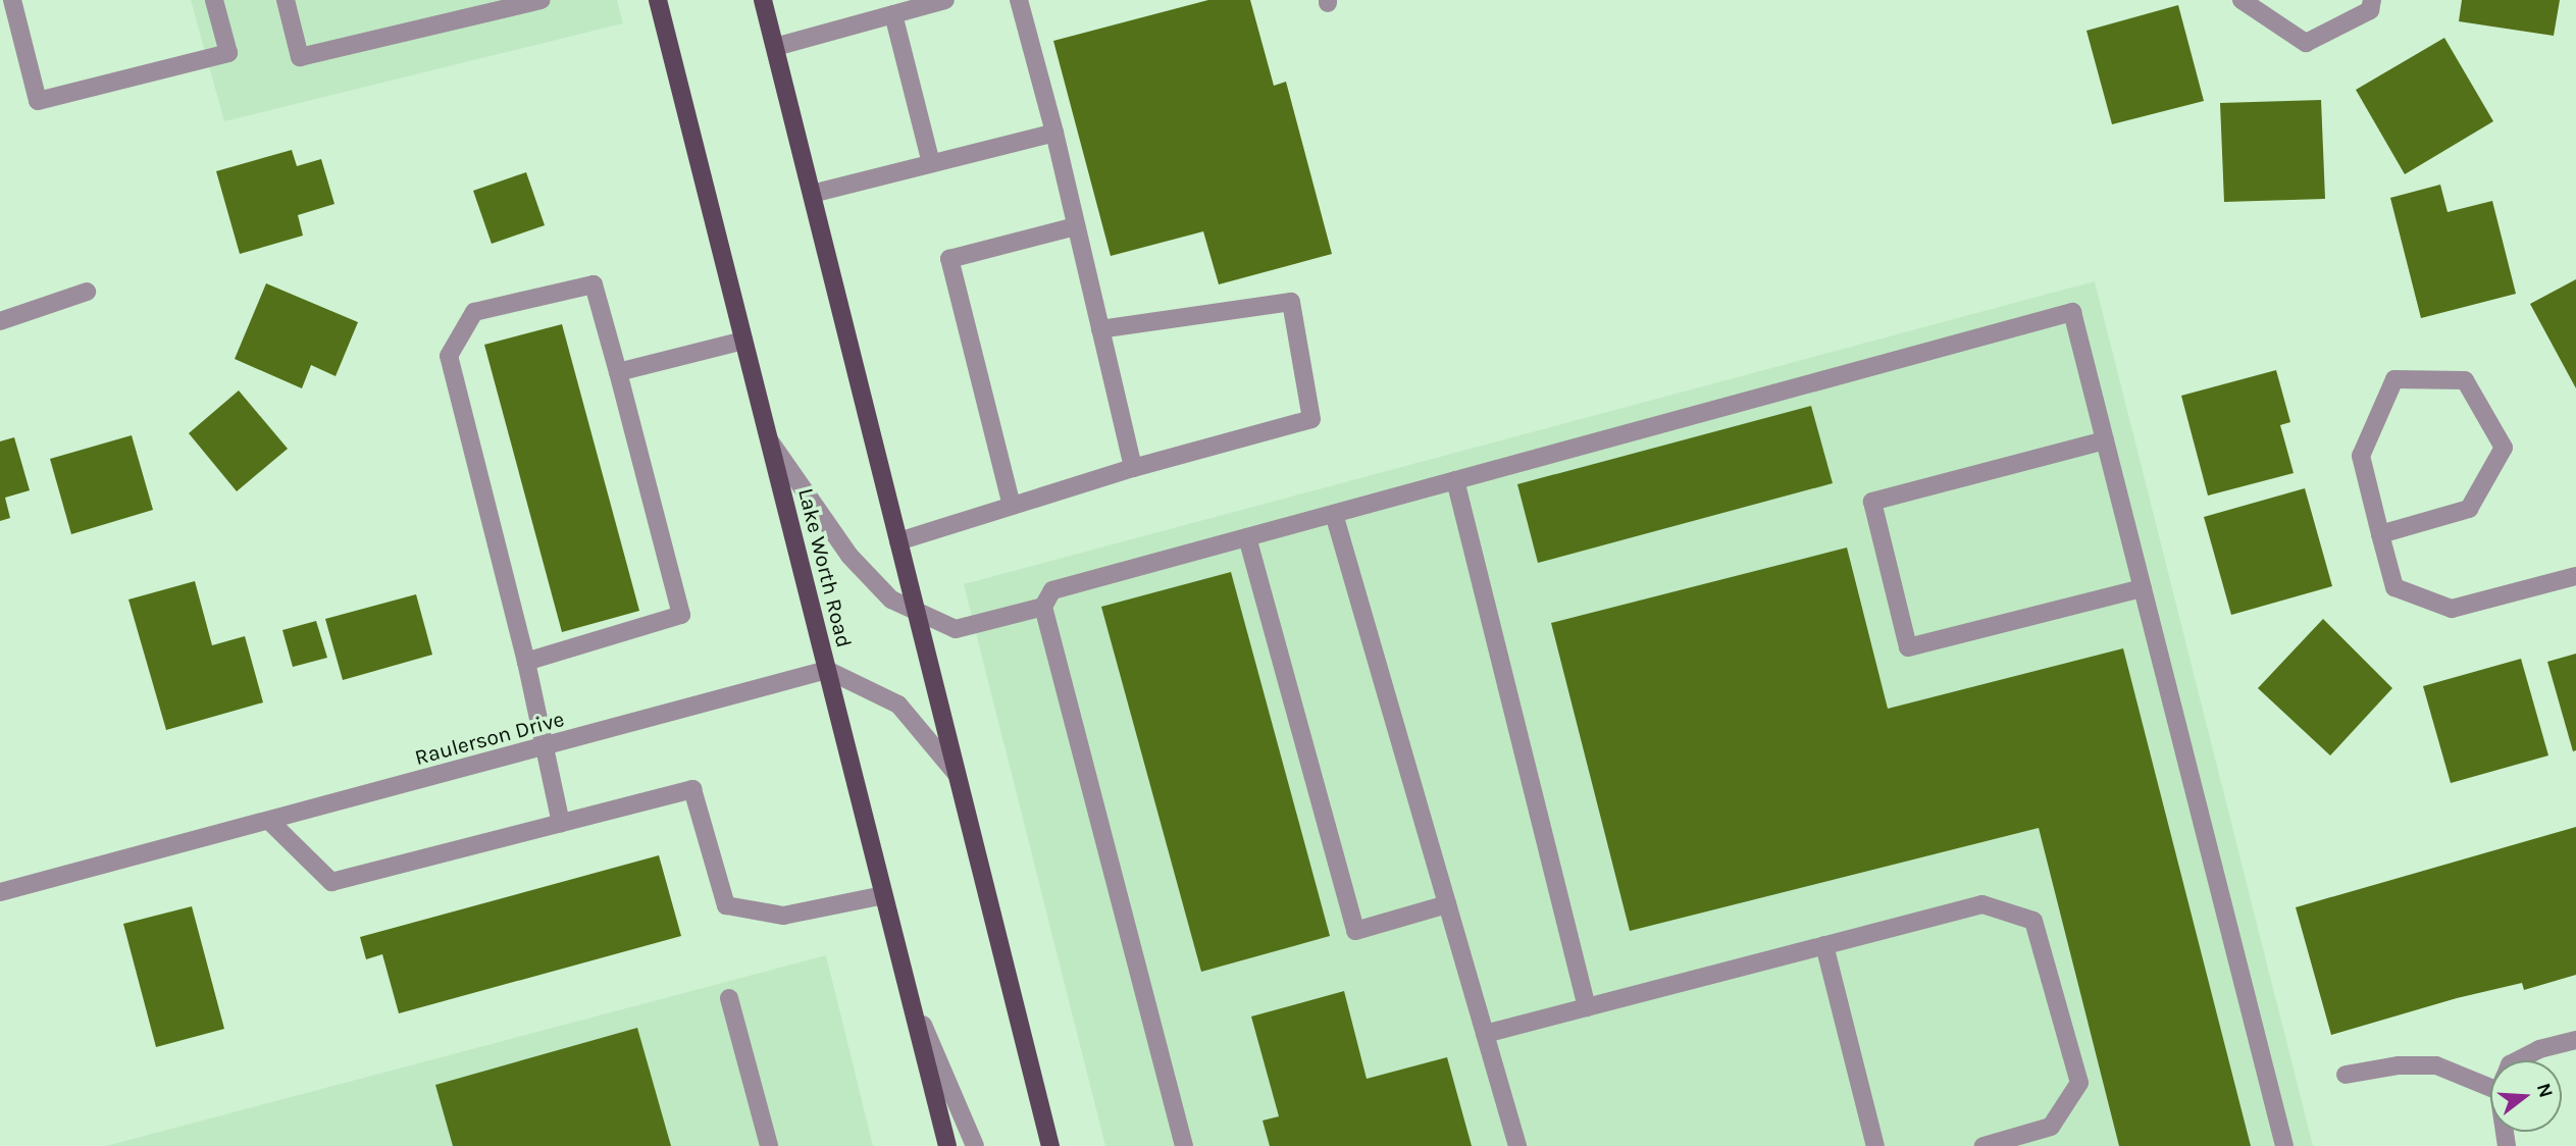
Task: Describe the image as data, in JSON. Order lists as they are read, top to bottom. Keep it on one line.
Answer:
{"streets":{"main road":["Lake Worth Road"],"street":["Raulerson Drive"]},"crossings":[["Lake Worth Road","Raulerson Drive"]],"north":"right"}
